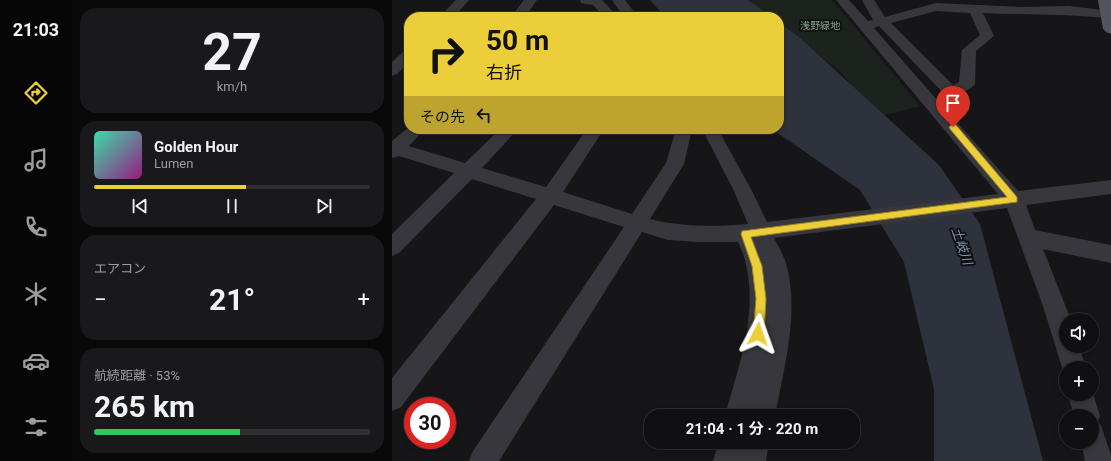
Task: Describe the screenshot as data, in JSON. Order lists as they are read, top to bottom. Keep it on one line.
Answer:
{"water":["土岐川"],"parks":["浅野緑地"],"page":{"tabs":"21:03","tile":[["27","km/h"],"エアコン",["航続距離 · 53%","265 km"]],"turn":["50 m","右折"],"then":"その先","song":["Golden Hour","Lumen"],"heat":["−","21°","+"],"map_buttons":["+","−"],"limit":"30","trip":"21:04 · 1 分 · 220 m"}}
